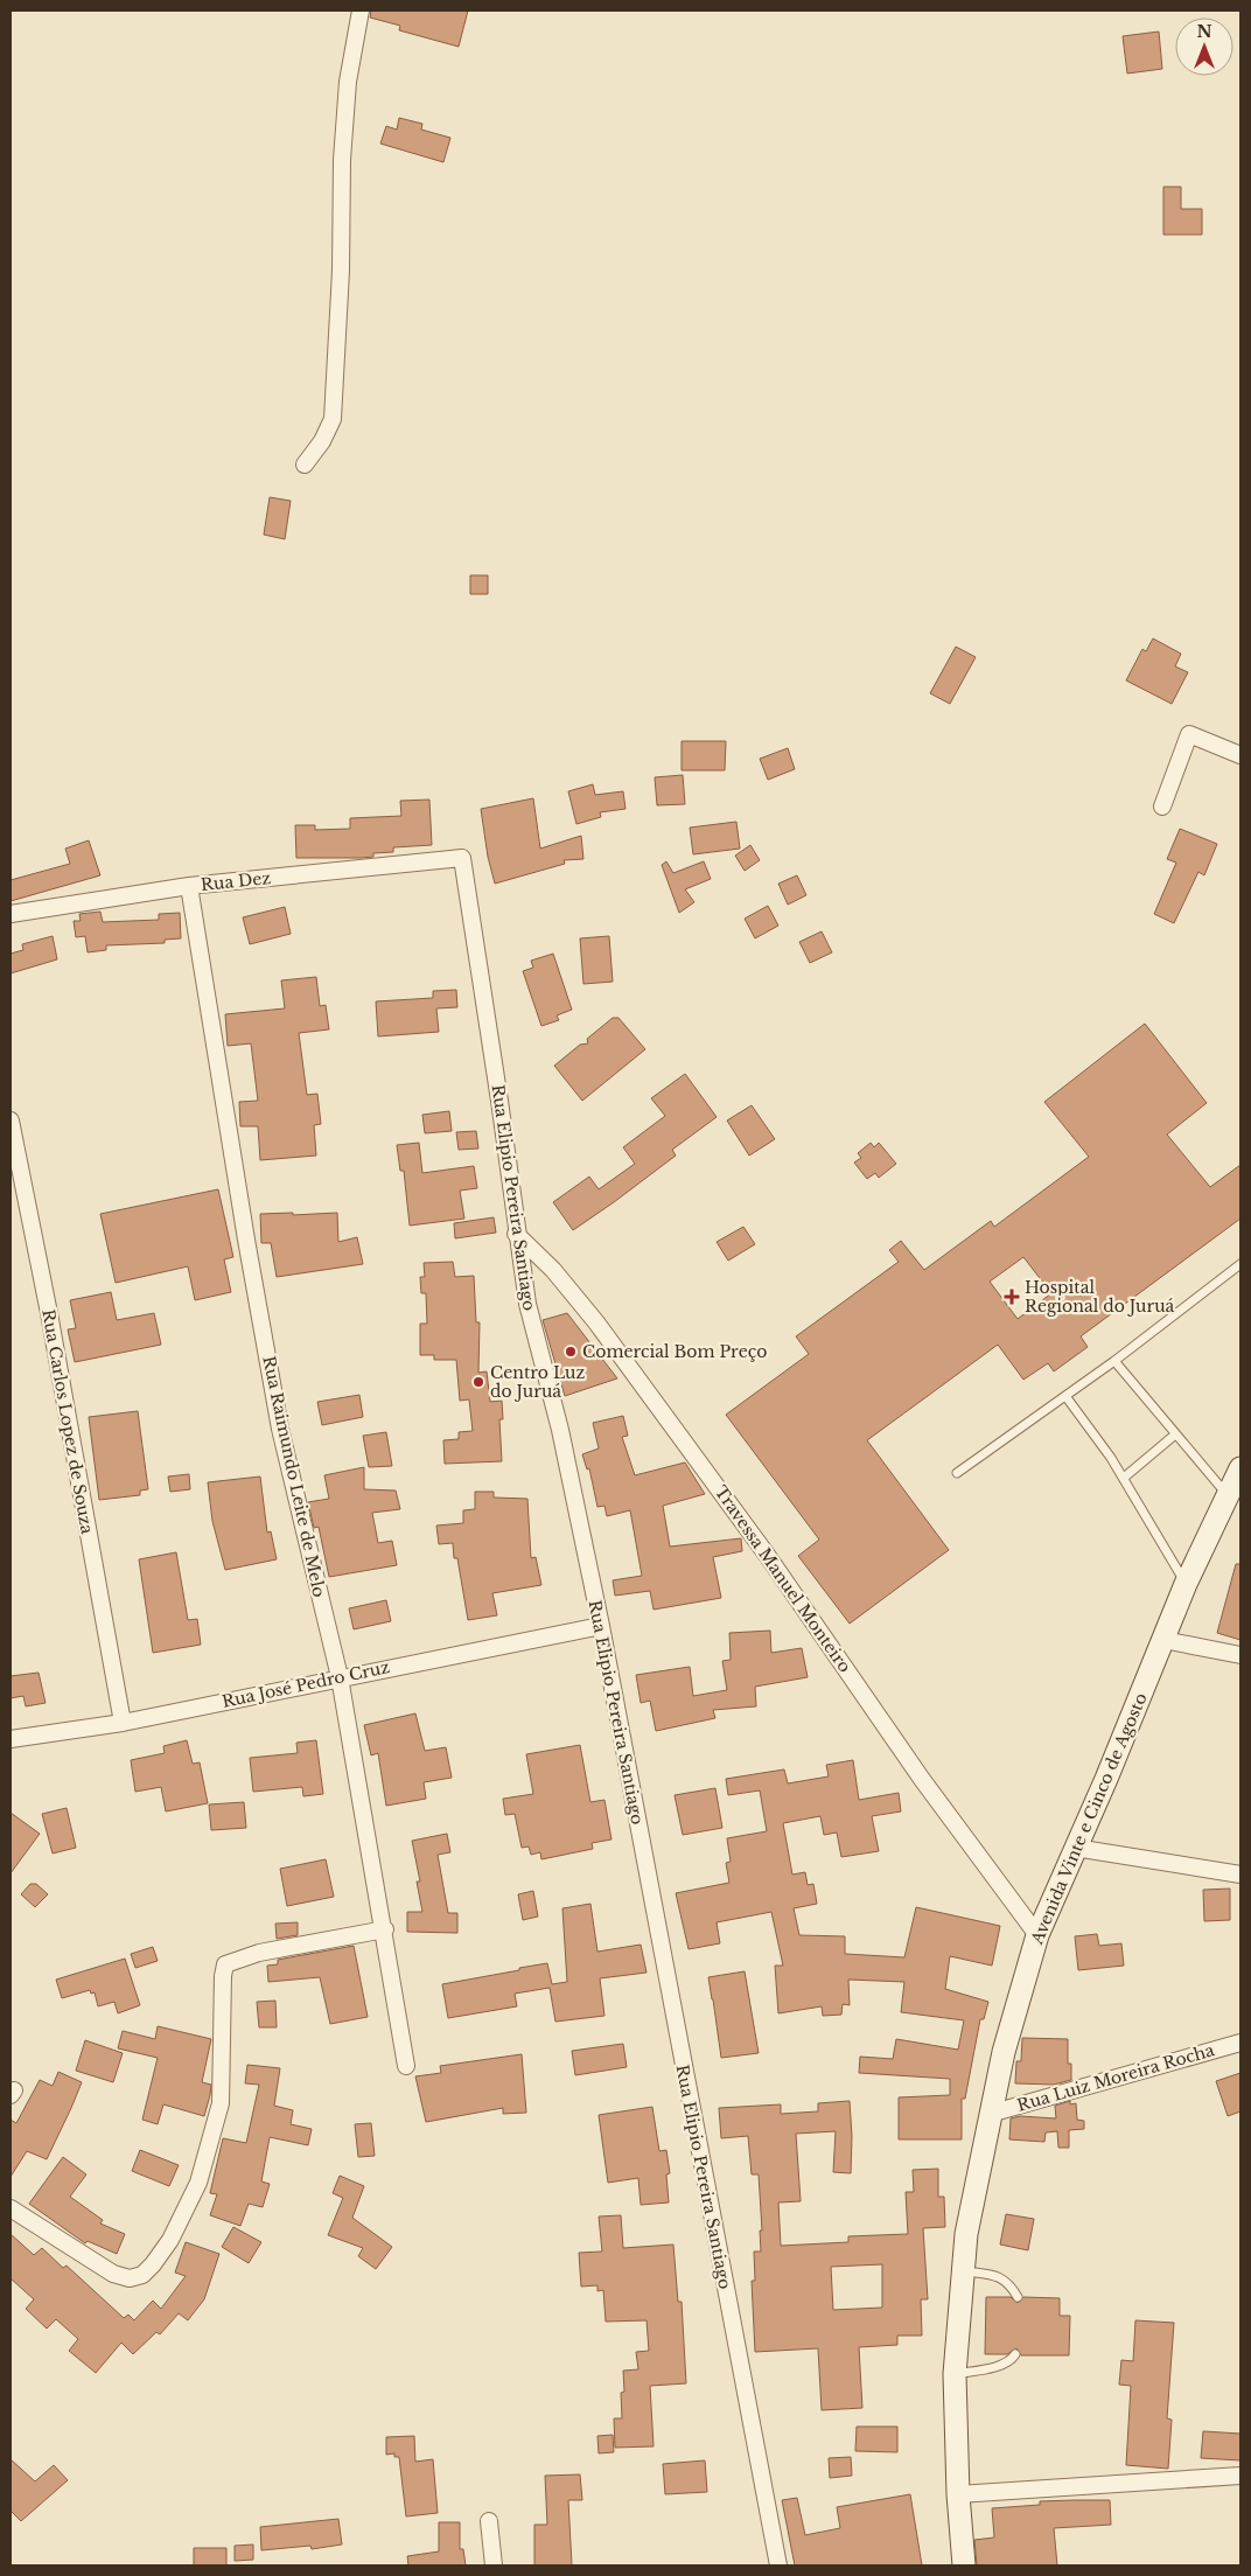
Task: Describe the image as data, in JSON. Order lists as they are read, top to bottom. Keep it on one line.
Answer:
{"streets":{"main road":["Avenida Vinte e Cinco de Agosto"],"street":["Rua Dez","Rua Elipio Pereira Santiago","Rua Carlos Lopez de Souza","Rua Raimundo Leite de Melo","Travessa Manuel Monteiro","Rua José Pedro Cruz","Rua Luiz Moreira Rocha"]},"crossings":[["Rua Dez","Rua Elipio Pereira Santiago"],["Rua Dez","Rua Raimundo Leite de Melo"],["Rua Elipio Pereira Santiago","Travessa Manuel Monteiro"],["Rua Elipio Pereira Santiago","Rua José Pedro Cruz"],["Rua Carlos Lopez de Souza","Rua José Pedro Cruz"],["Rua Raimundo Leite de Melo","Rua José Pedro Cruz"],["Travessa Manuel Monteiro","Avenida Vinte e Cinco de Agosto"],["Avenida Vinte e Cinco de Agosto","Rua Luiz Moreira Rocha"]],"places":{"health":["Hospital Regional do Juruá"],"other":["Comercial Bom Preço","Centro Luz do Juruá"]},"north":"top"}
